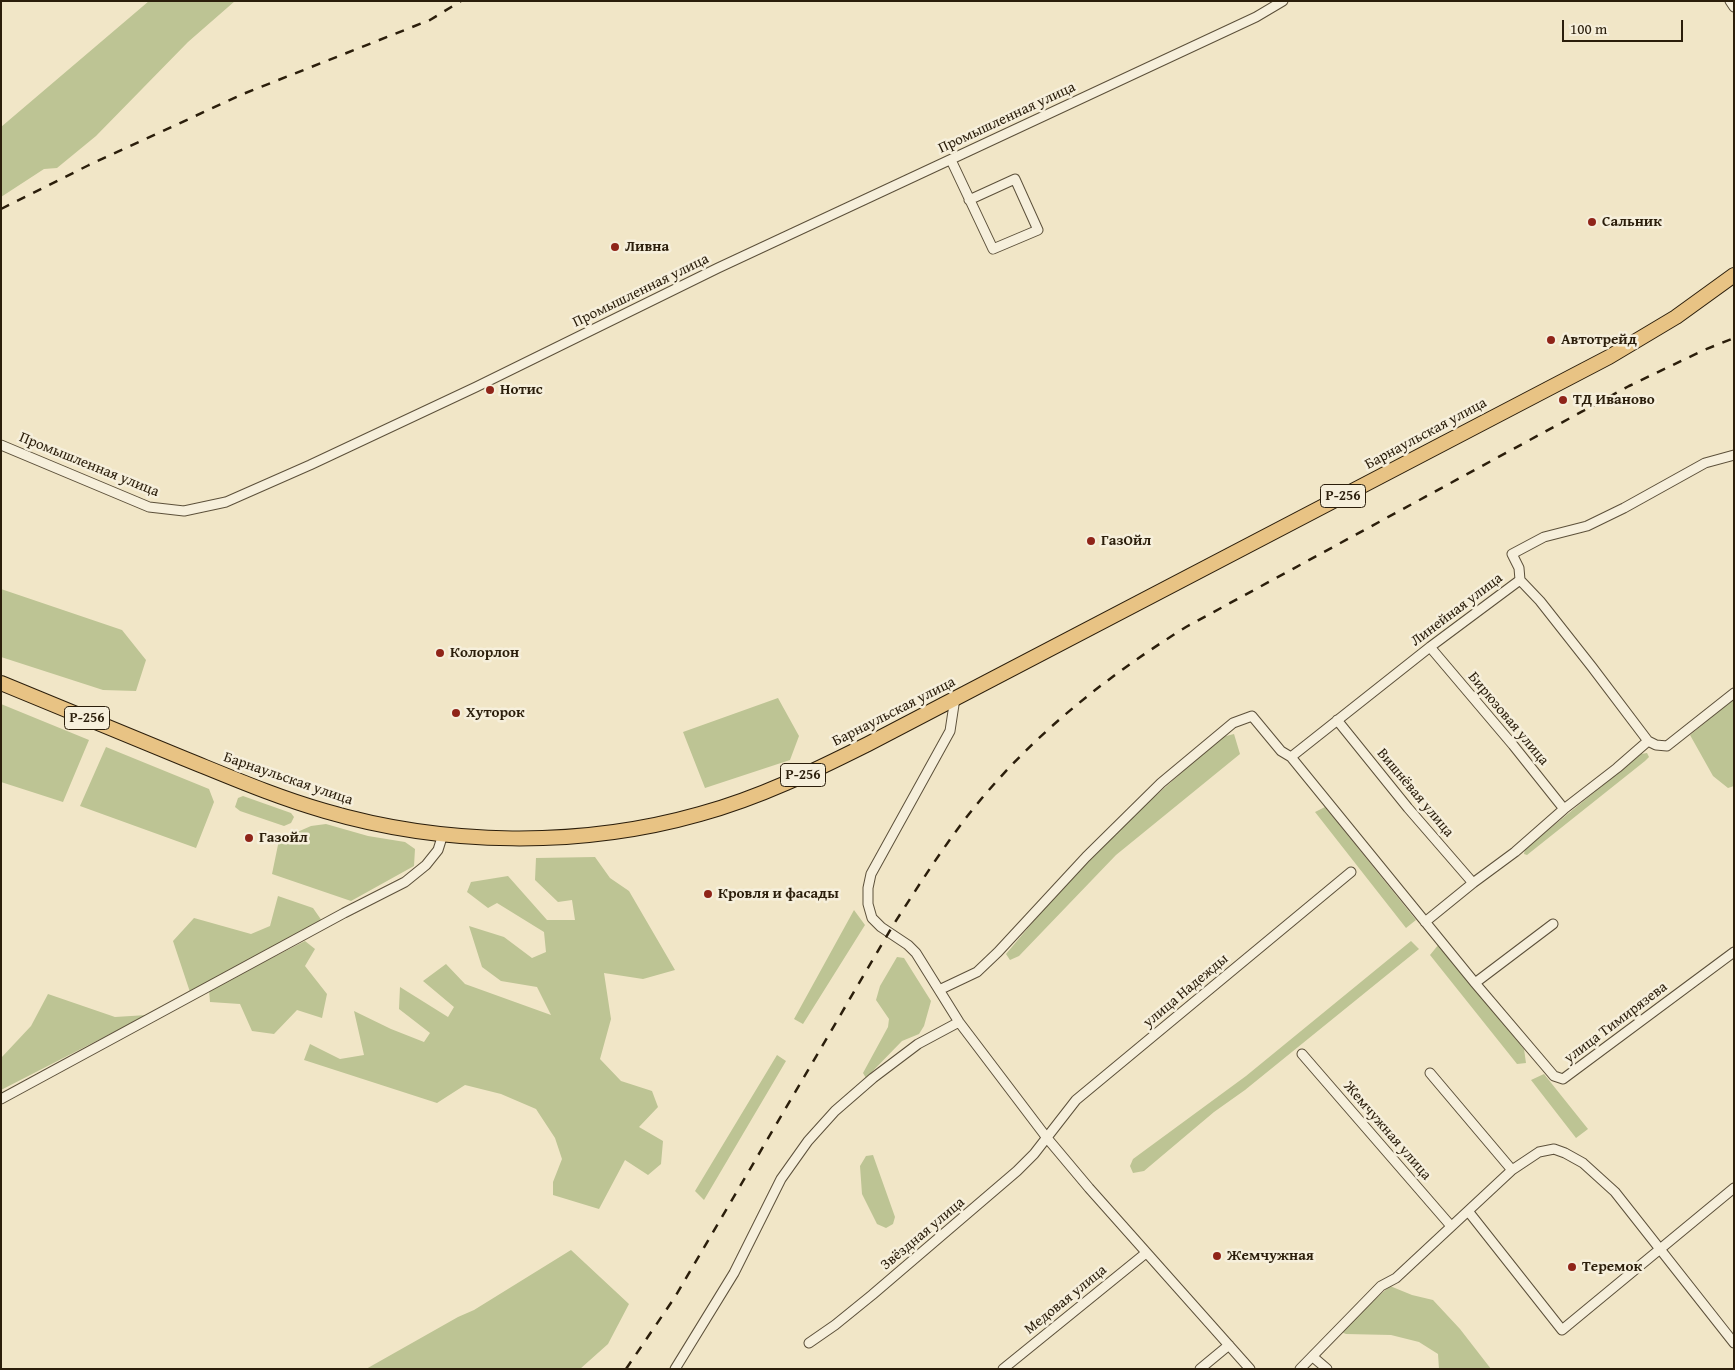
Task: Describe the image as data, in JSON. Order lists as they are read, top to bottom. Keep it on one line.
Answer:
{"streets":{"highway":["Барнаульская улица","Р-256"],"street":["Промышленная улица","Линейная улица","Бирюзовая улица","Вишнёвая улица","улица Надежды","улица Тимирязева","Жемчужная улица","Звёздная улица","Медовая улица"]},"crossings":[["Линейная улица","Бирюзовая улица"],["Линейная улица","Вишнёвая улица"],["Линейная улица","улица Тимирязева"],["улица Надежды","Звёздная улица"]],"places":["Сальник","Ливна","Автотрейд","Нотис","ТД Иваново","ГазОйл","Колорлон","Хуторок","Газойл","Кровля и фасады","Жемчужная","Теремок"],"scale_bar":"100 m"}
